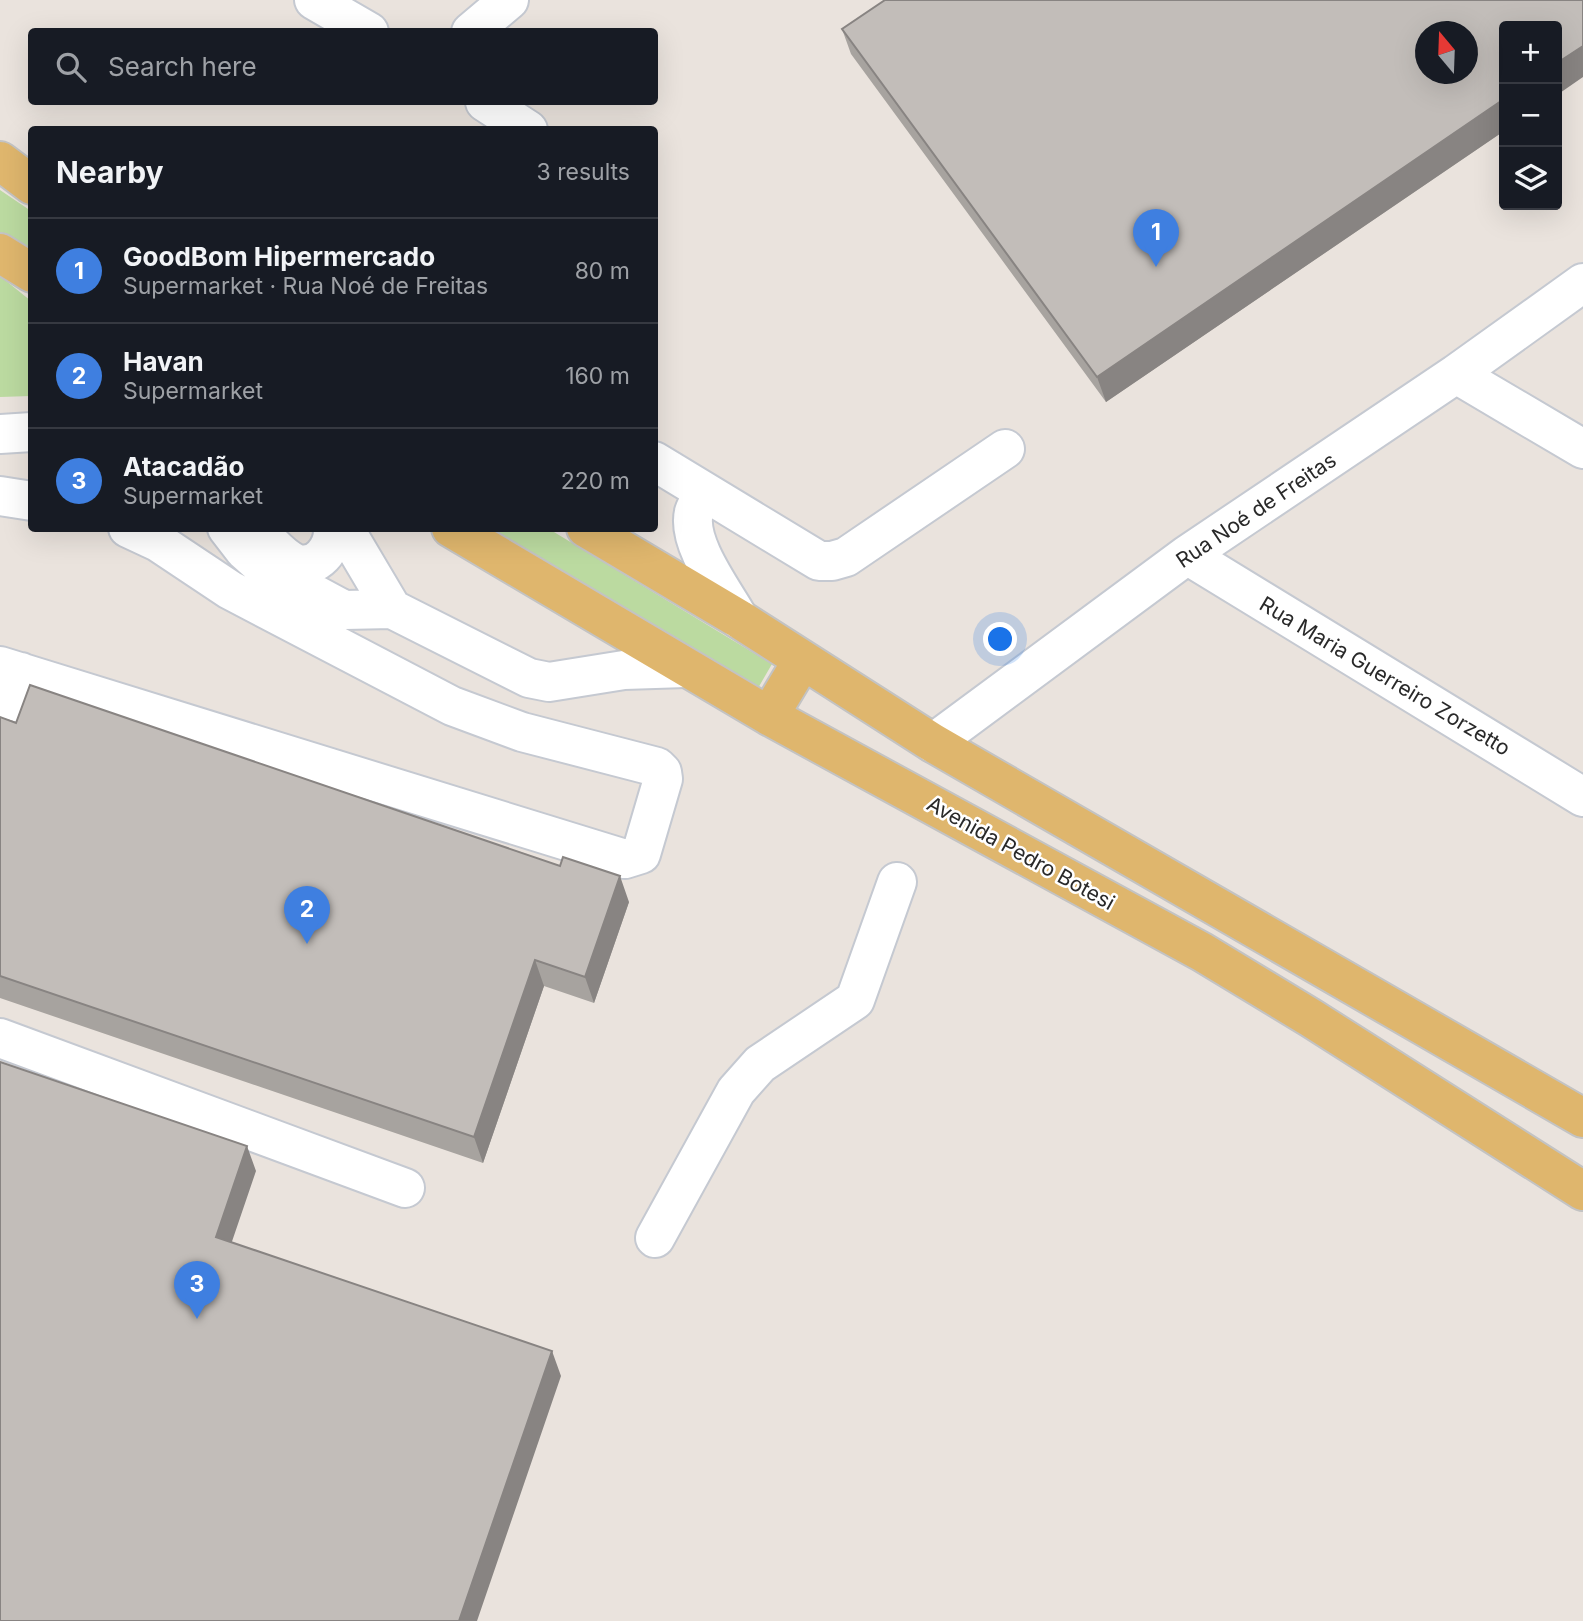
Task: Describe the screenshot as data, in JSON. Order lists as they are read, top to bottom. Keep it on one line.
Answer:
{"streets":{"main road":["Avenida Pedro Botesi"],"street":["Rua Noé de Freitas","Rua Maria Guerreiro Zorzetto"]},"crossings":[["Rua Noé de Freitas","Rua Maria Guerreiro Zorzetto"]],"north":"top","page":{"map_buttons":["+","−"],"search":"Search here","heading":["Nearby","3 results"],"pins":["1","2","3"],"list":[{"mark":"1","name":"GoodBom Hipermercado","note":"Supermarket · Rua Noé de Freitas","value":"80 m"},{"mark":"2","name":"Havan","note":"Supermarket","value":"160 m"},{"mark":"3","name":"Atacadão","note":"Supermarket","value":"220 m"}]}}
